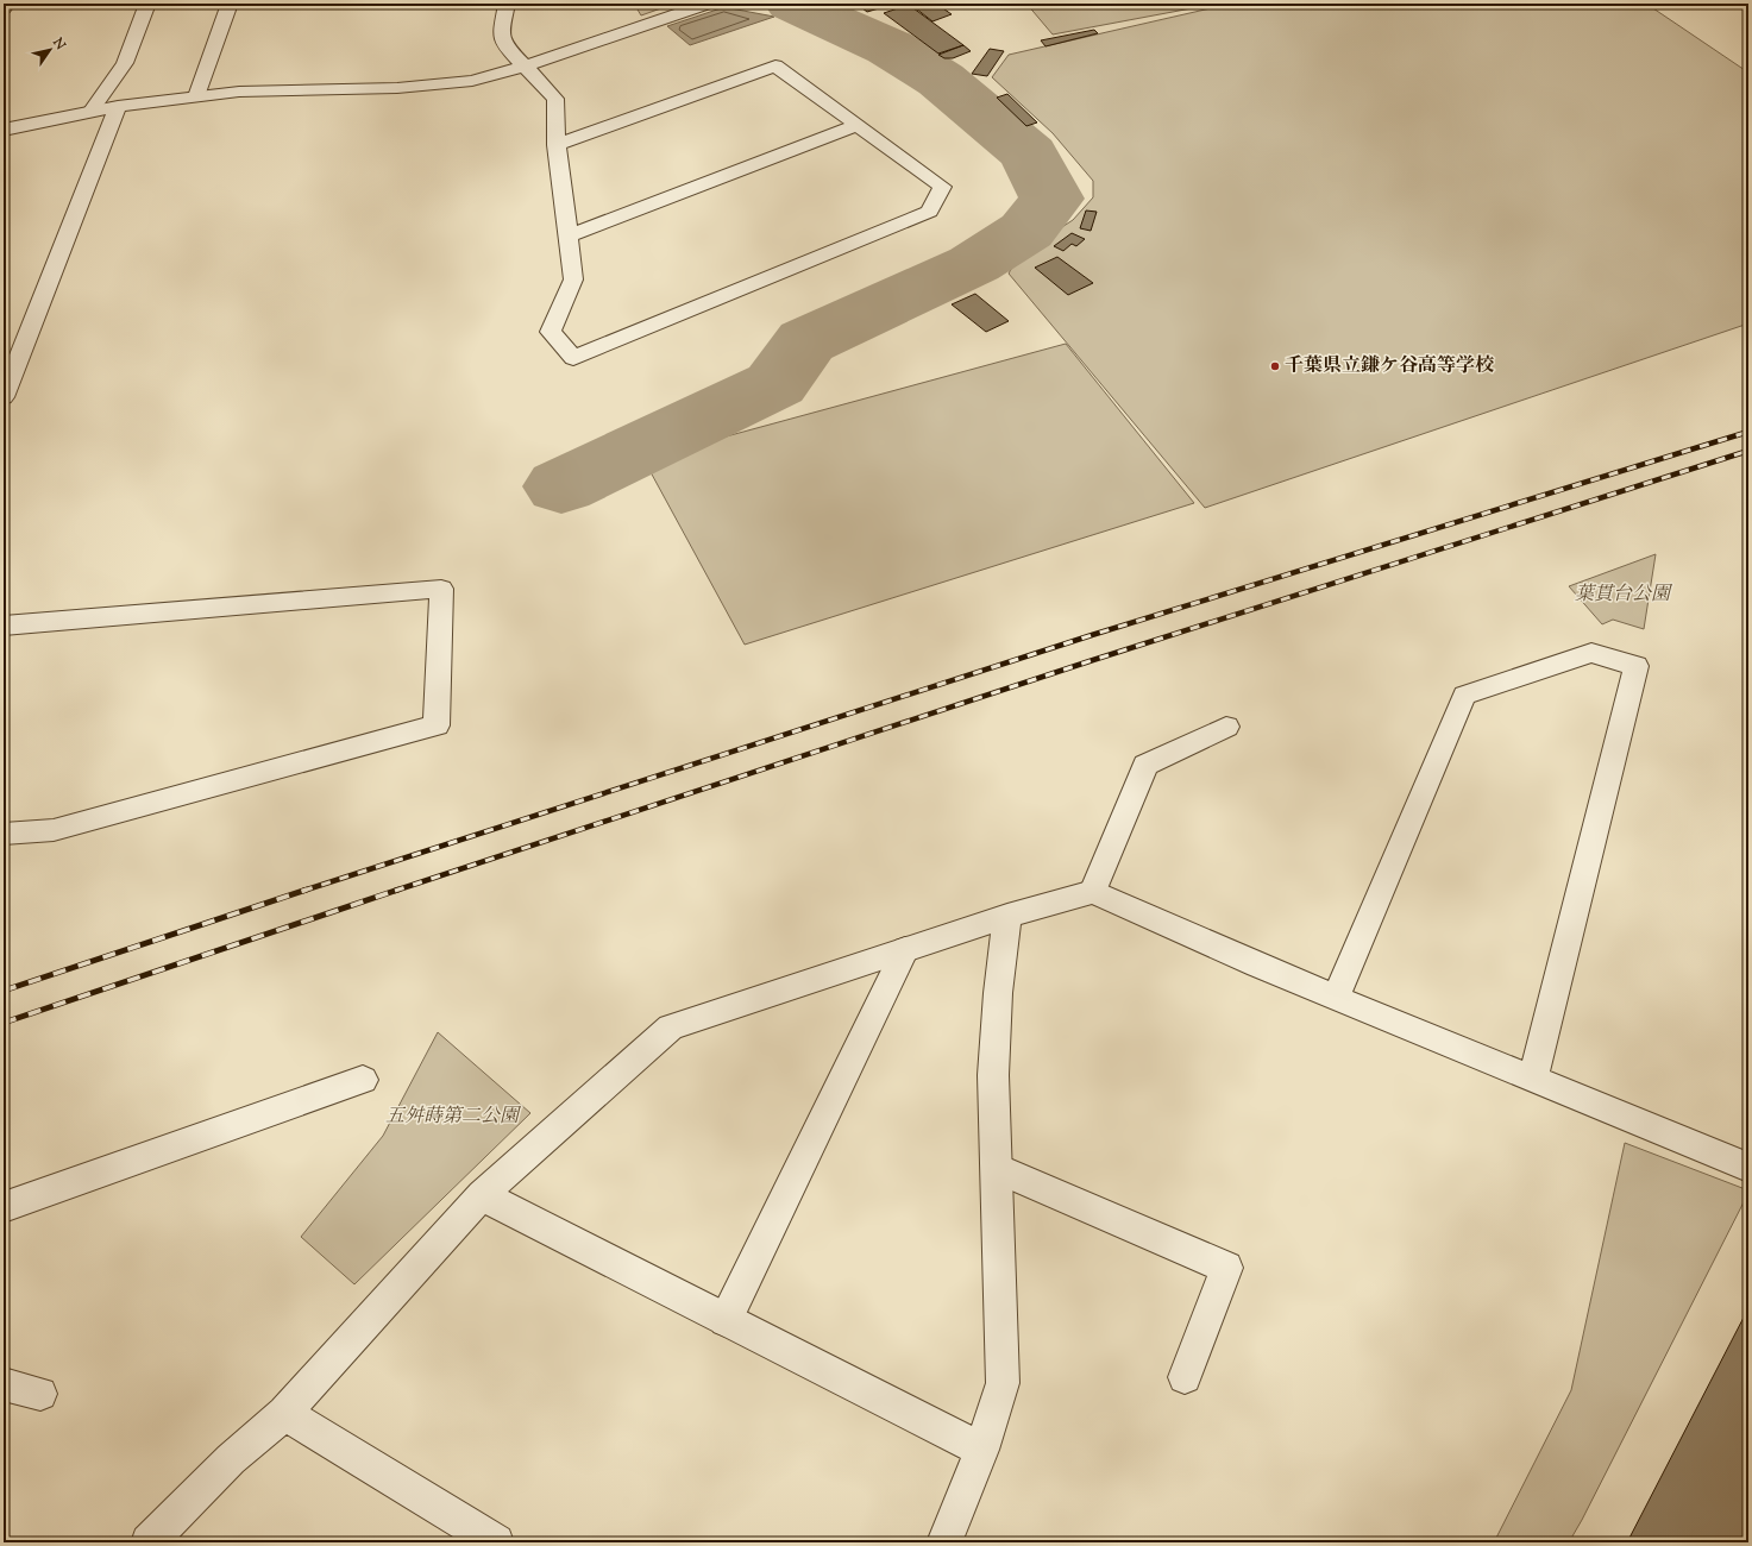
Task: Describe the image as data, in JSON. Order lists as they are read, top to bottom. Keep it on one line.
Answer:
{"parks":["葉貫台公園","五舛蒔第二公園"],"places":["千葉県立鎌ケ谷高等学校"],"north":"top right"}
